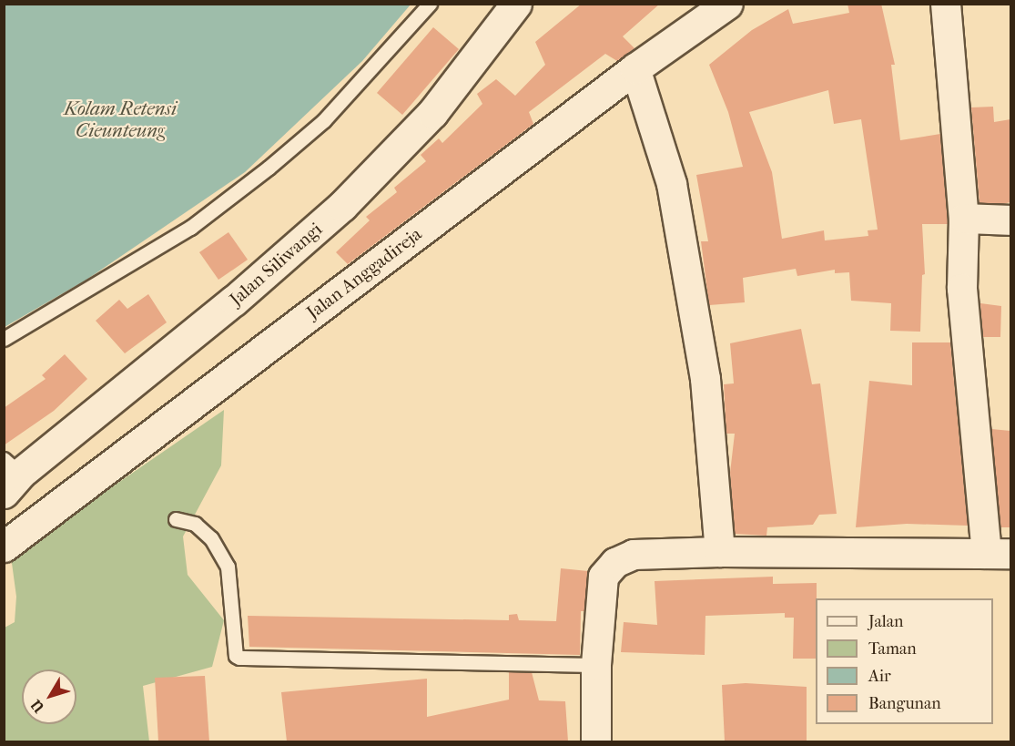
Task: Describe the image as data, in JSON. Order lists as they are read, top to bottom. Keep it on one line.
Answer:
{"streets":{"main road":["Jalan Siliwangi","Jalan Anggadireja"]},"water":["Kolam Retensi Cieunteung"],"legend":["Jalan","Taman","Air","Bangunan"],"north":"bottom left"}
